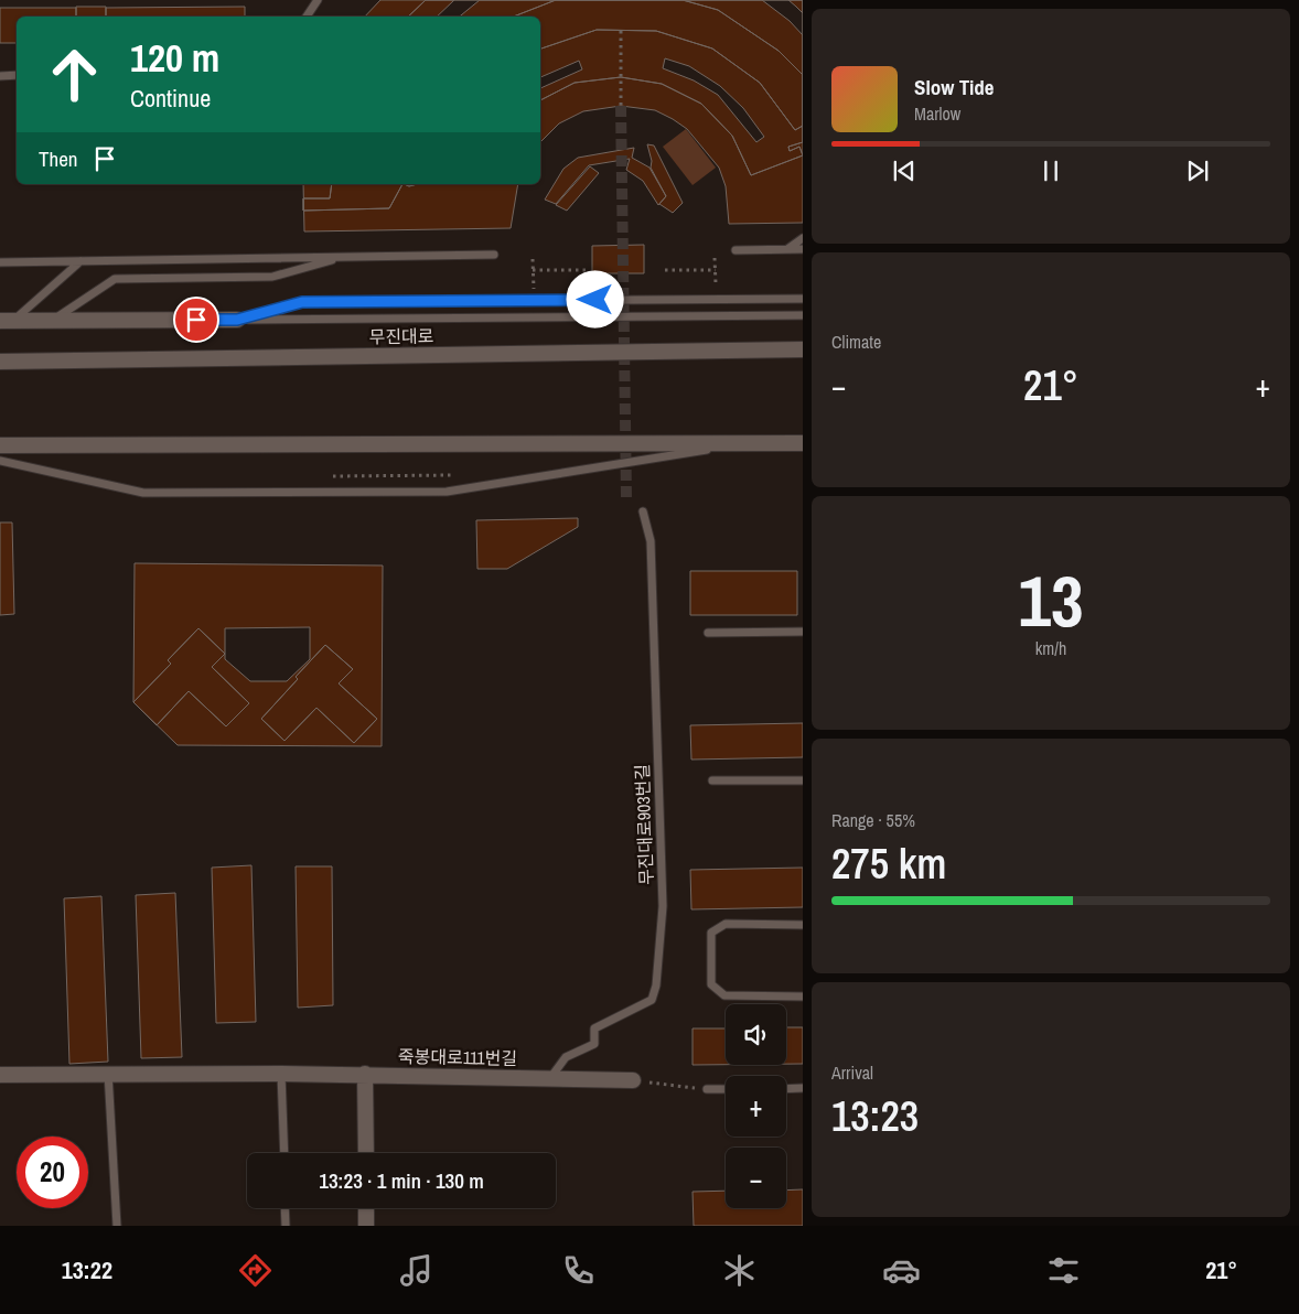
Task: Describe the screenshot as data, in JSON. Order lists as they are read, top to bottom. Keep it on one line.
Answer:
{"streets":{"main road":["무진대로","죽봉대로111번길"],"lane":["무진대로903번길"]},"crossings":[["무진대로903번길","죽봉대로111번길"]],"page":{"turn":["120 m","Continue"],"song":["Slow Tide","Marlow"],"then":"Then","tile":["Climate",["13","km/h"],["Range · 55%","275 km"],["Arrival","13:23"]],"heat":["−","21°","+"],"map_buttons":["+","−"],"limit":"20","trip":"13:23 · 1 min · 130 m","tabs":["13:22","21°"]}}
